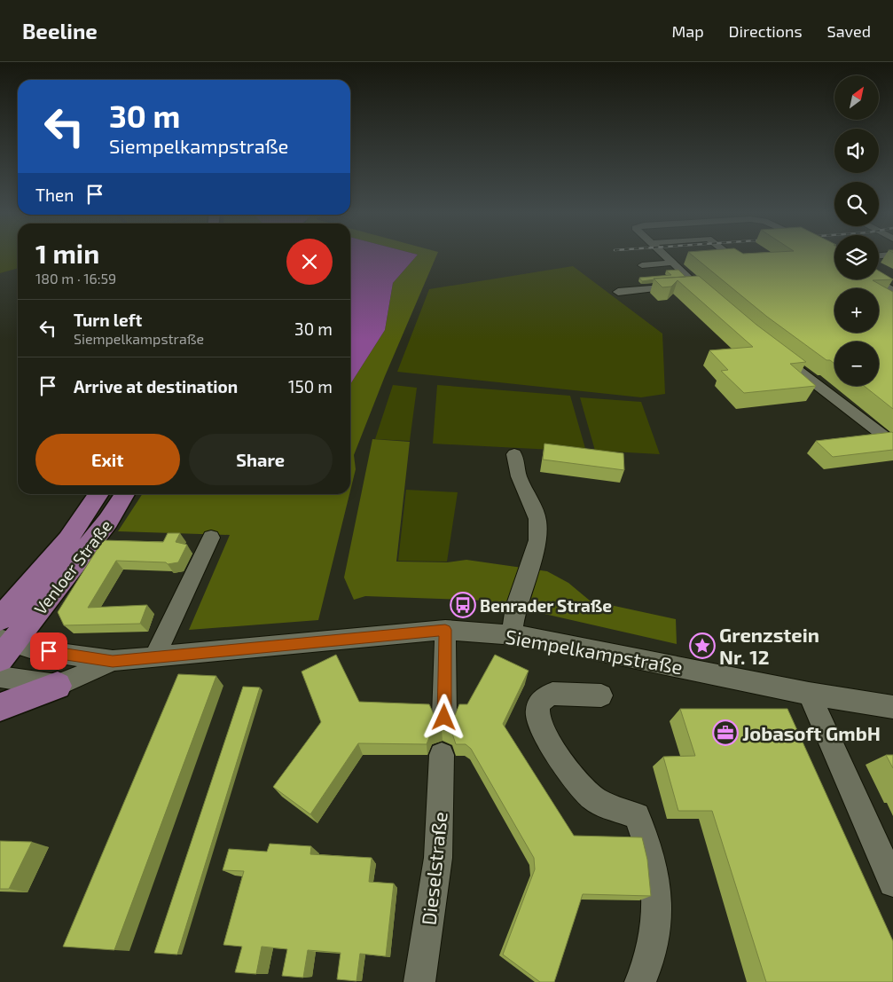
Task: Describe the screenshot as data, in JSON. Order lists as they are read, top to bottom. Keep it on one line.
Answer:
{"streets":{"main road":["Venloer Straße"],"street":["Siempelkampstraße","Dieselstraße"]},"crossings":[["Venloer Straße","Siempelkampstraße"]],"places":{"bus stop":["Benrader Straße"],"place":["Grenzstein Nr. 12"],"office":["Jobasoft GmbH"]},"north":"top right","page":{"header":"Beeline","nav":["Map","Directions","Saved"],"map_buttons":["+","−"],"turn":["30 m","Siempelkampstraße"],"then":"Then","heading":["1 min","180 m · 16:59"],"list":[{"name":"Turn left","note":"Siempelkampstraße","value":"30 m"},{"name":"Arrive at destination","value":"150 m"}],"buttons":["Exit","Share"]}}
